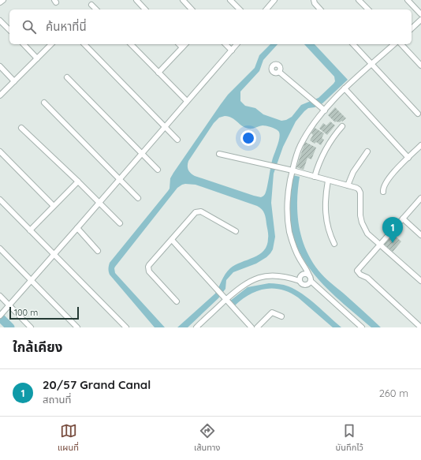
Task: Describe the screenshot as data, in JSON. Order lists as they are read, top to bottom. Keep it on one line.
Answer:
{"scale_bar":"100 m","page":{"search":"ค้นหาที่นี่","pins":"1","scale":"100 m","heading":"ใกล้เคียง","list":[{"mark":"1","name":"20/57 Grand Canal","note":"สถานที่","value":"260 m"}],"nav":["แผนที่","เส้นทาง","บันทึกไว้"]}}
